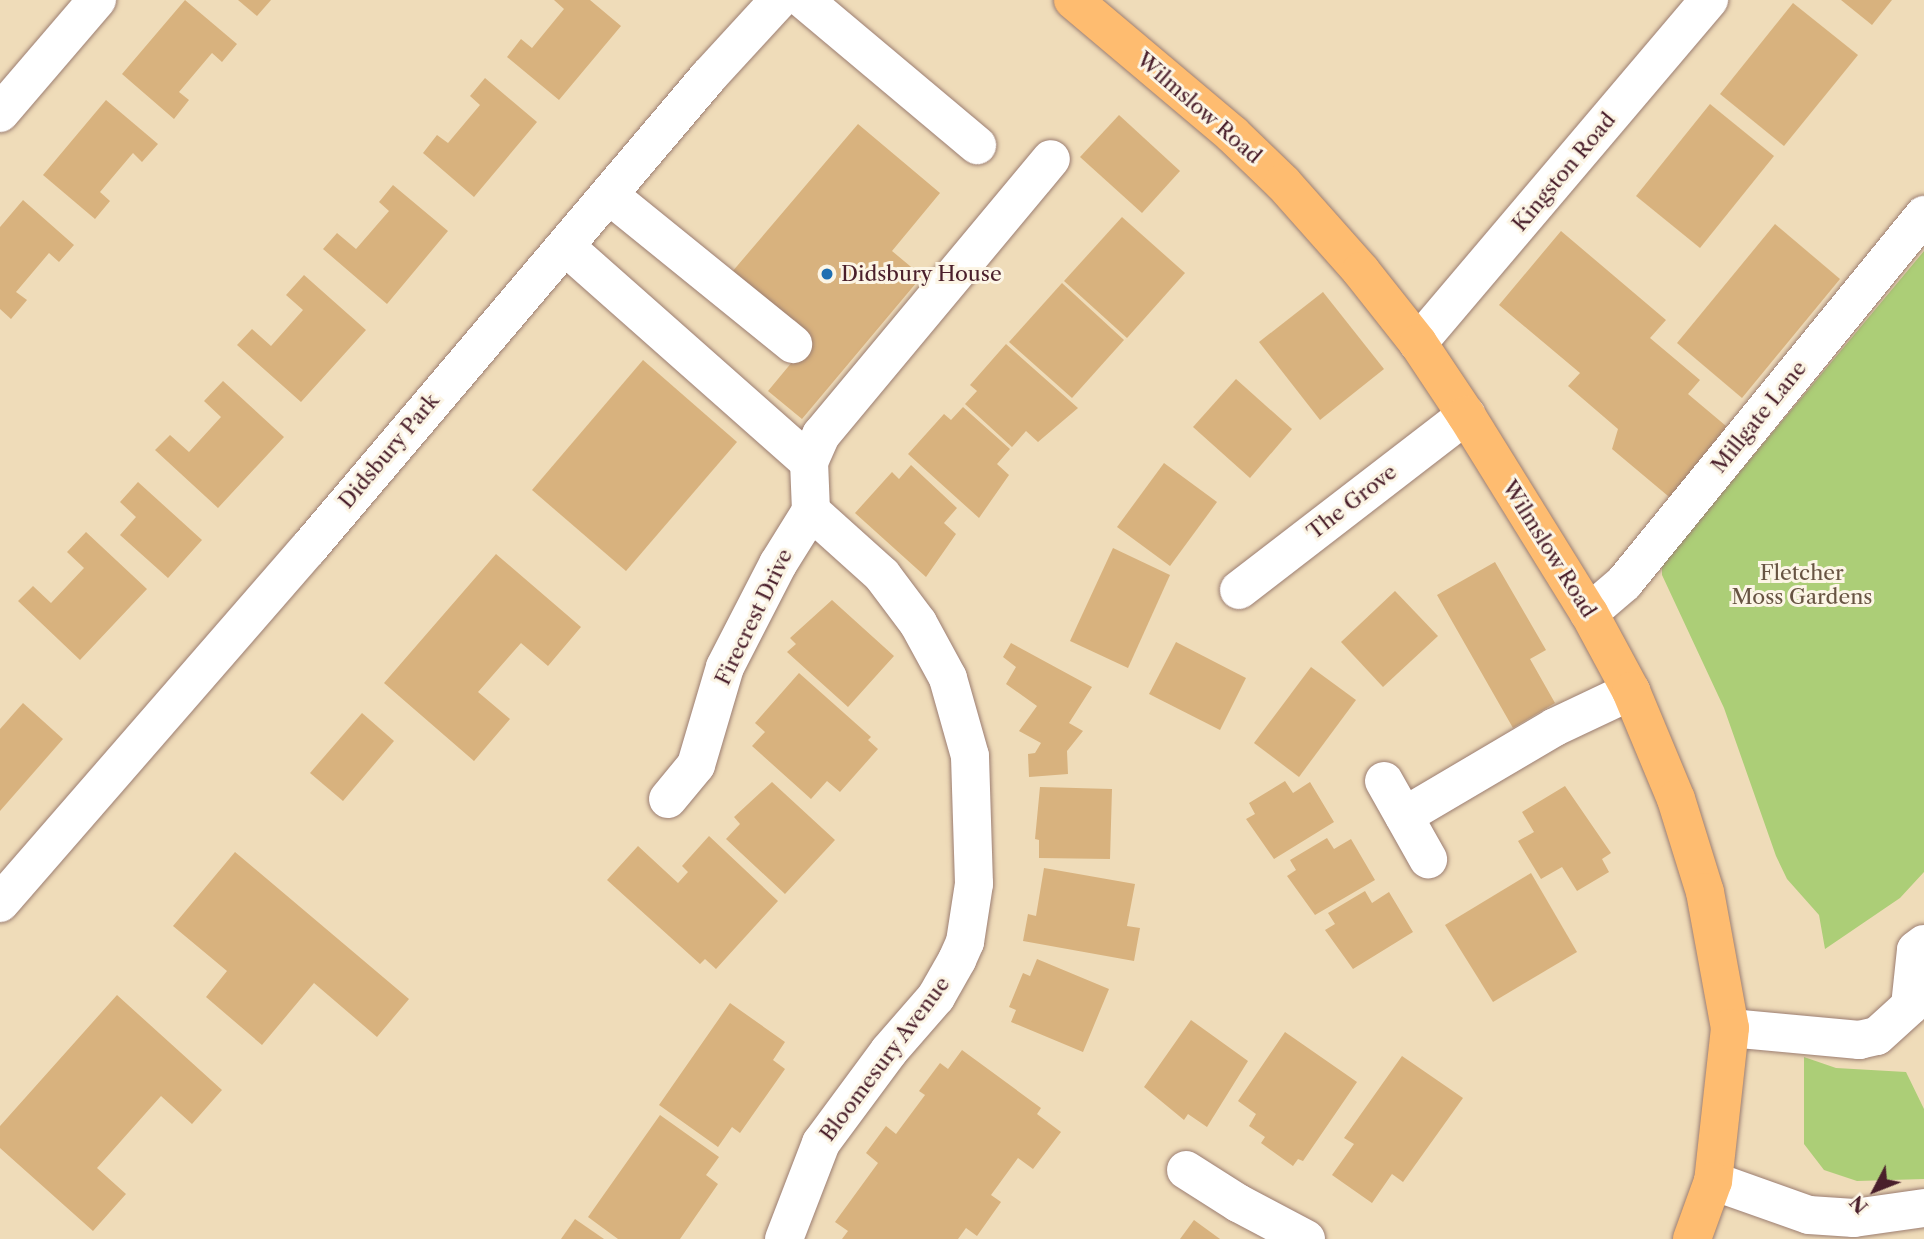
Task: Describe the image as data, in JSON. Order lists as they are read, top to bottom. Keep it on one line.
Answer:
{"streets":{"main road":["Wilmslow Road"],"street":["Kingston Road","Millgate Lane","Didsbury Park","The Grove","Firecrest Drive","Bloomesury Avenue"]},"crossings":[["Wilmslow Road","Kingston Road"],["Wilmslow Road","Millgate Lane"],["Wilmslow Road","The Grove"],["Firecrest Drive","Bloomesury Avenue"]],"parks":["Fletcher Moss Gardens"],"places":["Didsbury House"],"north":"bottom left"}
